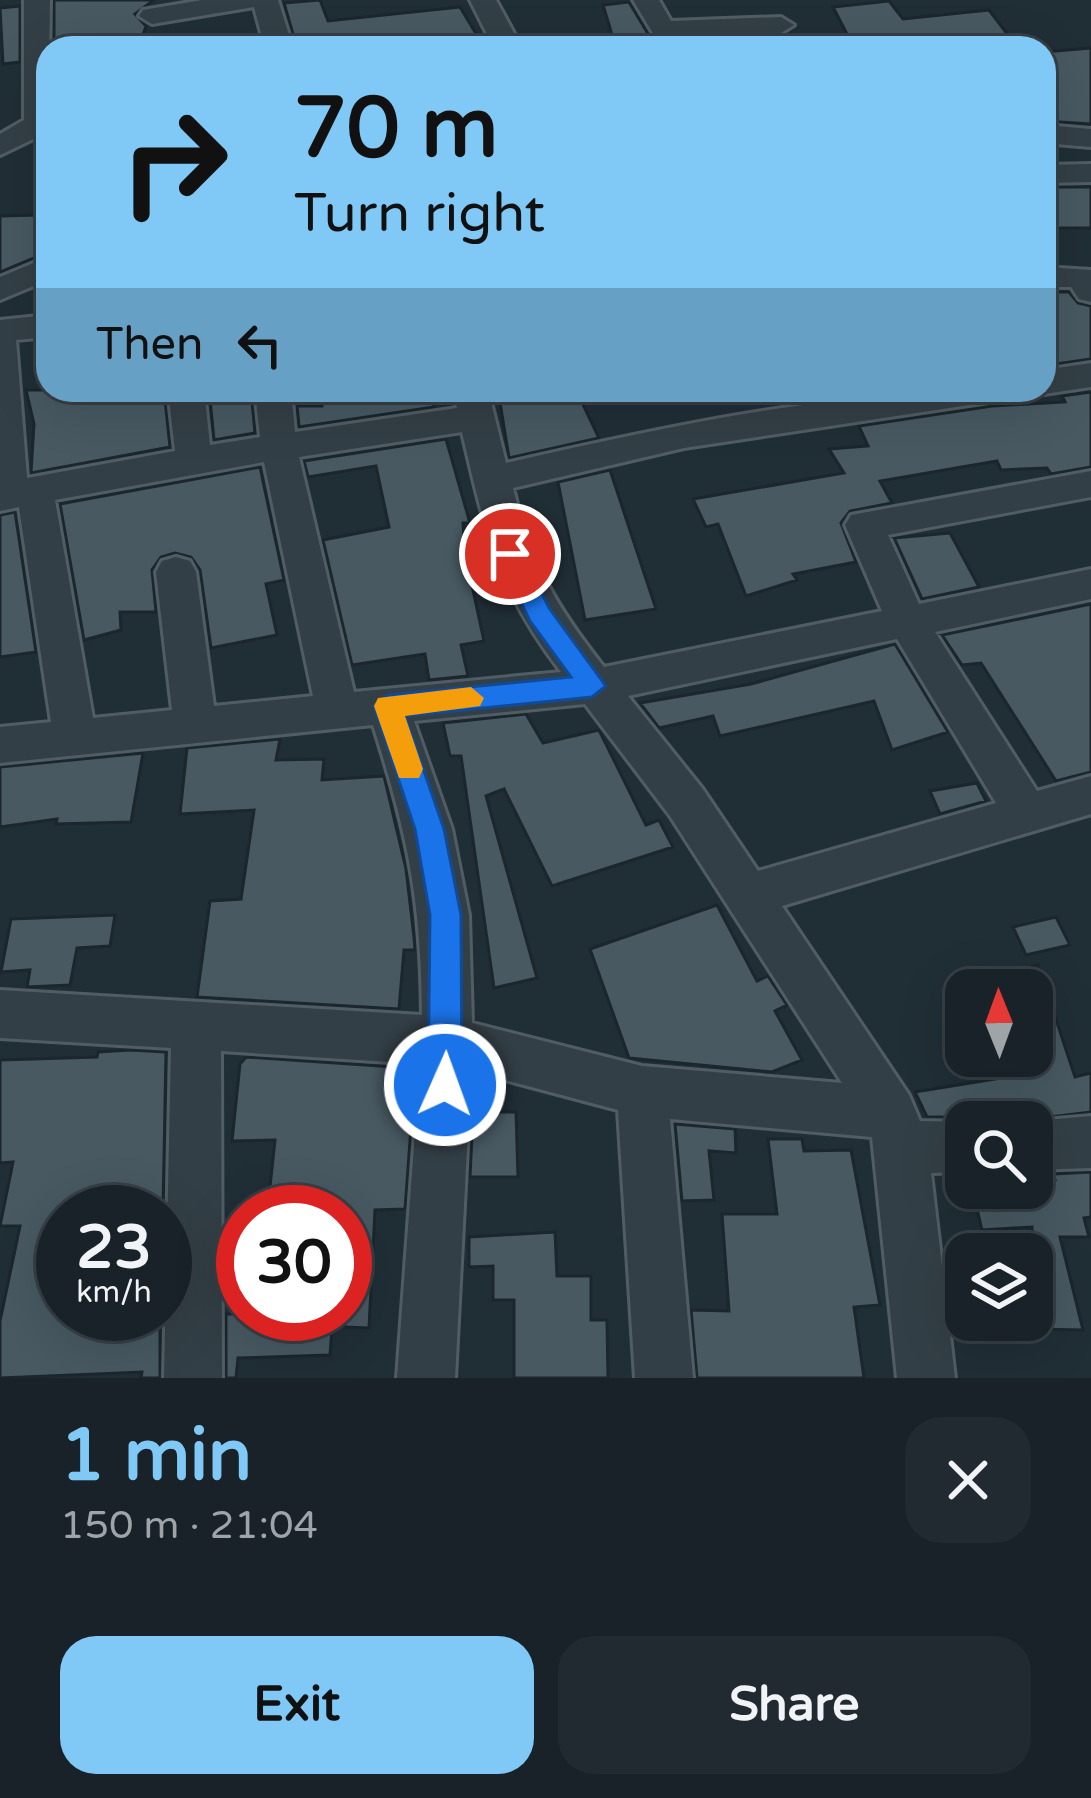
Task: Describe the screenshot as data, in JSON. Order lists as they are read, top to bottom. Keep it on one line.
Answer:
{"north":"top","page":{"turn":["70 m","Turn right"],"then":"Then","speed":"23 km/h","limit":"30","heading":["1 min","150 m · 21:04"],"buttons":["Exit","Share"]}}
